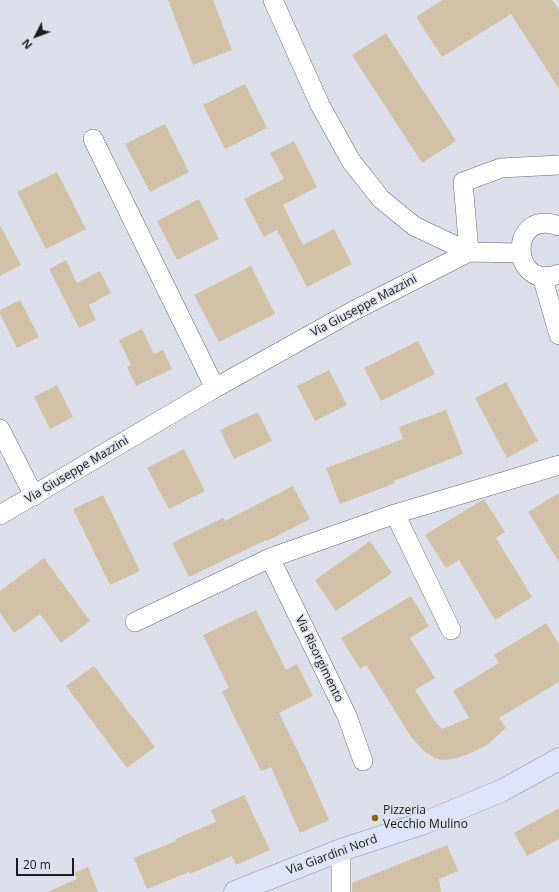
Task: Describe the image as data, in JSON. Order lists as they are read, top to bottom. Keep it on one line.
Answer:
{"streets":{"main road":["Via Giardini Nord"],"street":["Via Giuseppe Mazzini","Via Risorgimento"]},"places":["Pizzeria Vecchio Mulino"],"scale_bar":"20 m","north":"bottom left"}
